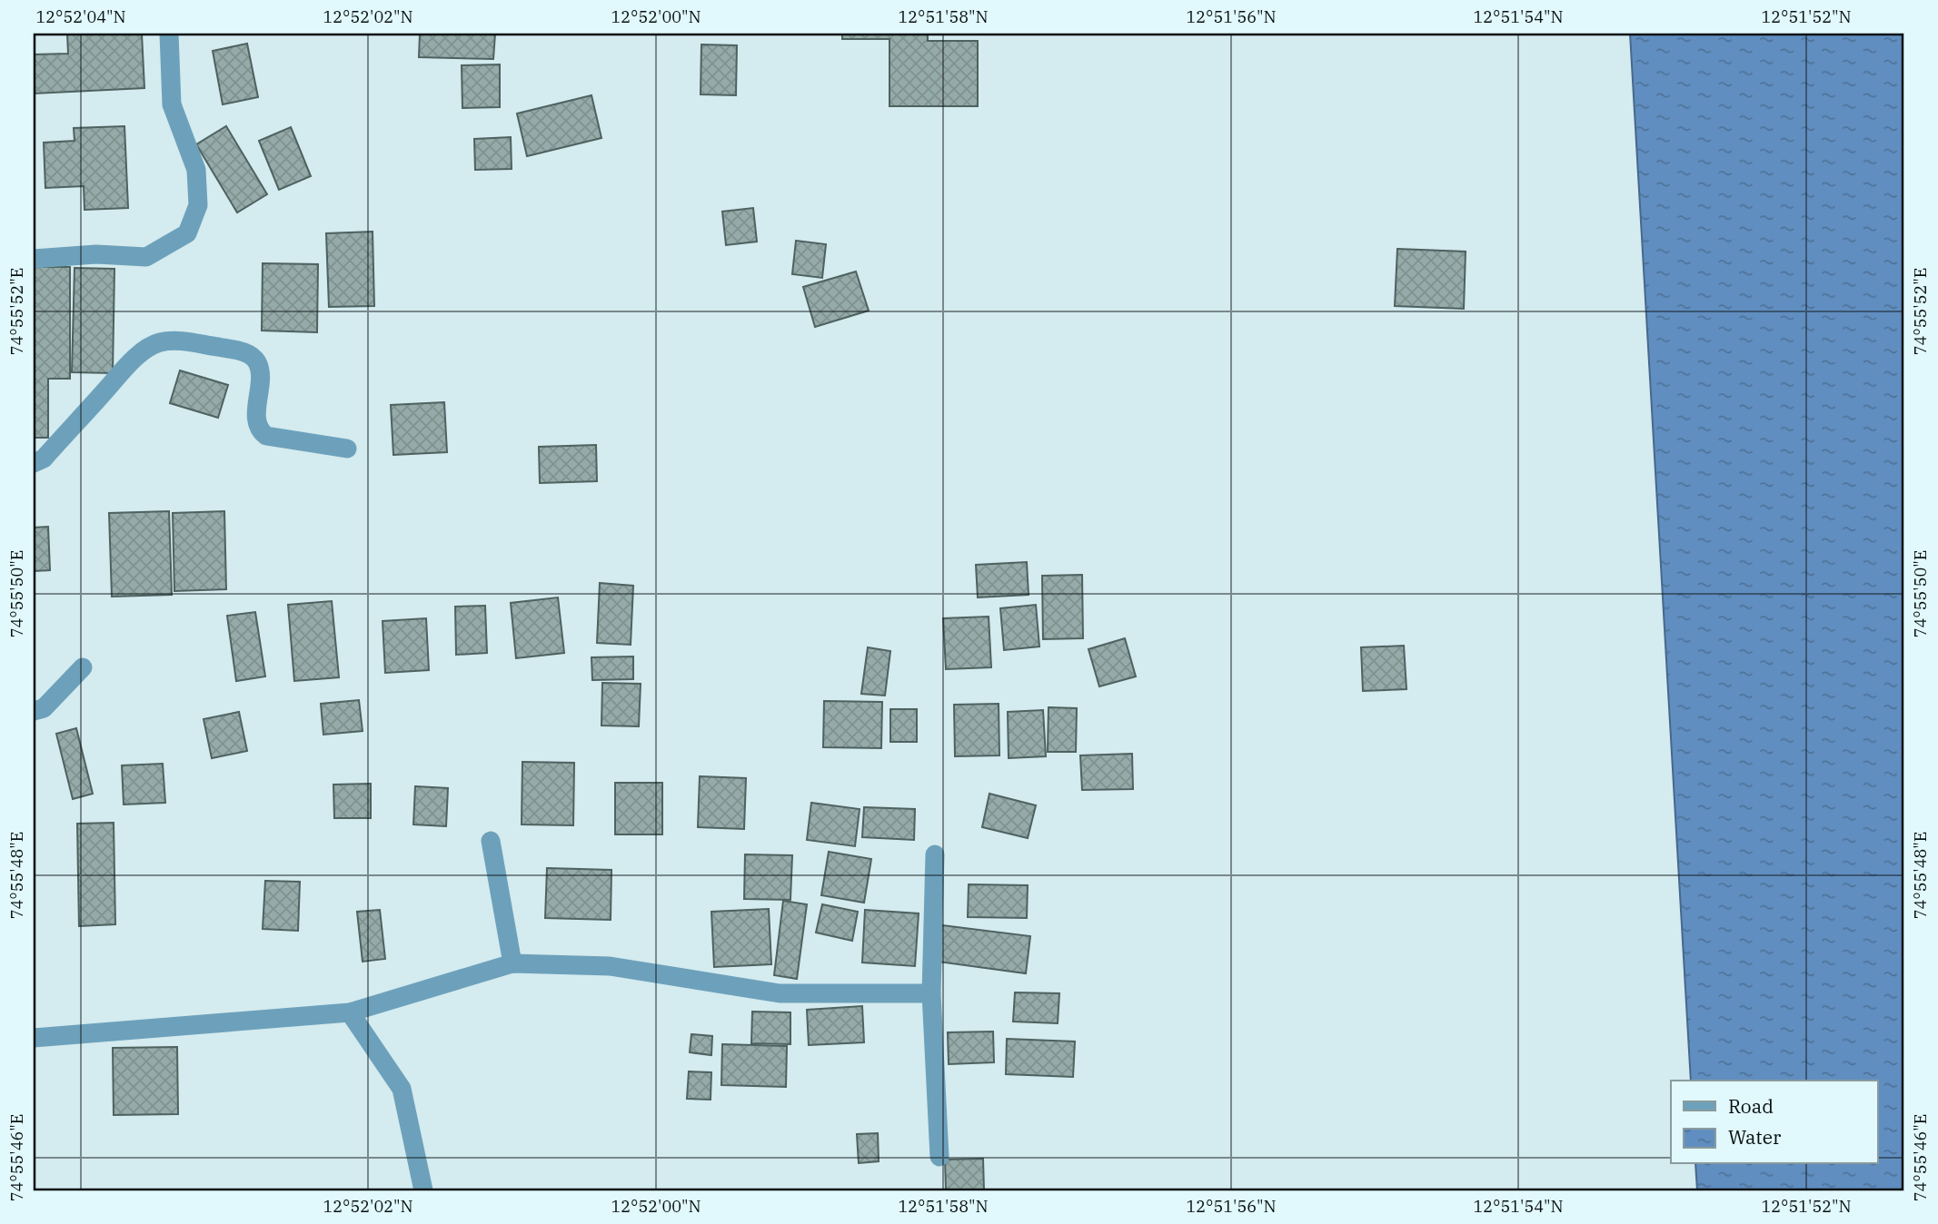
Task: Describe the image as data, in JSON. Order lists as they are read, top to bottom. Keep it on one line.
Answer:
{"legend":["Road","Water"],"coordinates":["12°52'04\"N","12°52'02\"N","12°52'00\"N","12°51'58\"N","12°51'56\"N","12°51'54\"N","12°51'52\"N","74°55'52\"E","74°55'50\"E","74°55'48\"E","74°55'46\"E"]}
